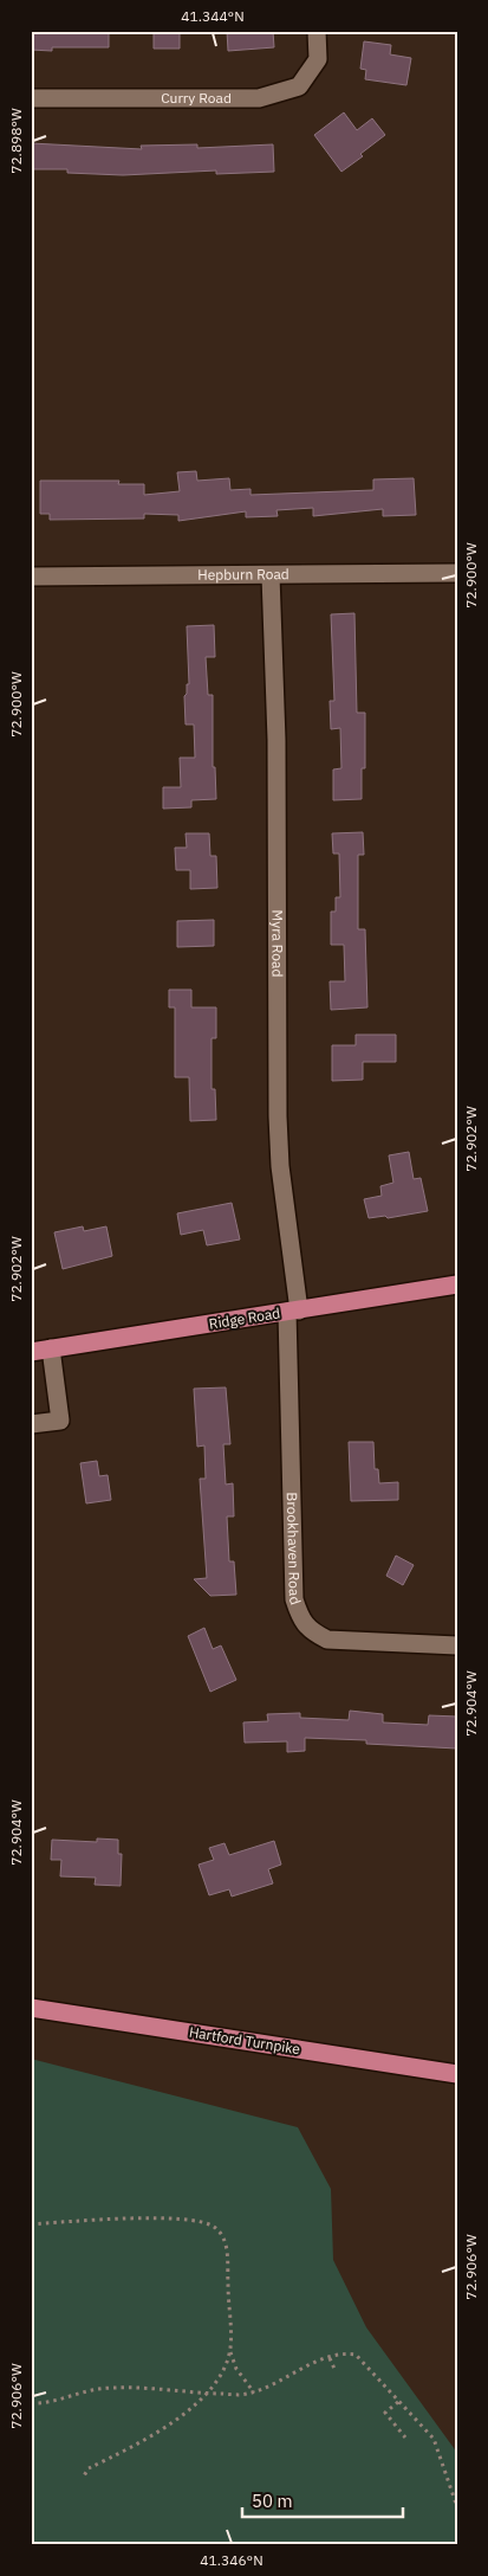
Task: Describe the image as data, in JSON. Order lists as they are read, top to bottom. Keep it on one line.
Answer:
{"streets":{"main road":["Ridge Road","Hartford Turnpike"],"street":["Curry Road","Hepburn Road","Myra Road","Brookhaven Road"]},"crossings":[["Hepburn Road","Myra Road"],["Myra Road","Ridge Road"],["Myra Road","Brookhaven Road"],["Ridge Road","Brookhaven Road"]],"scale_bar":"50 m","coordinates":["41.344°N","72.898°W","72.900°W","72.902°W","72.904°W","72.906°W","41.346°N"]}
